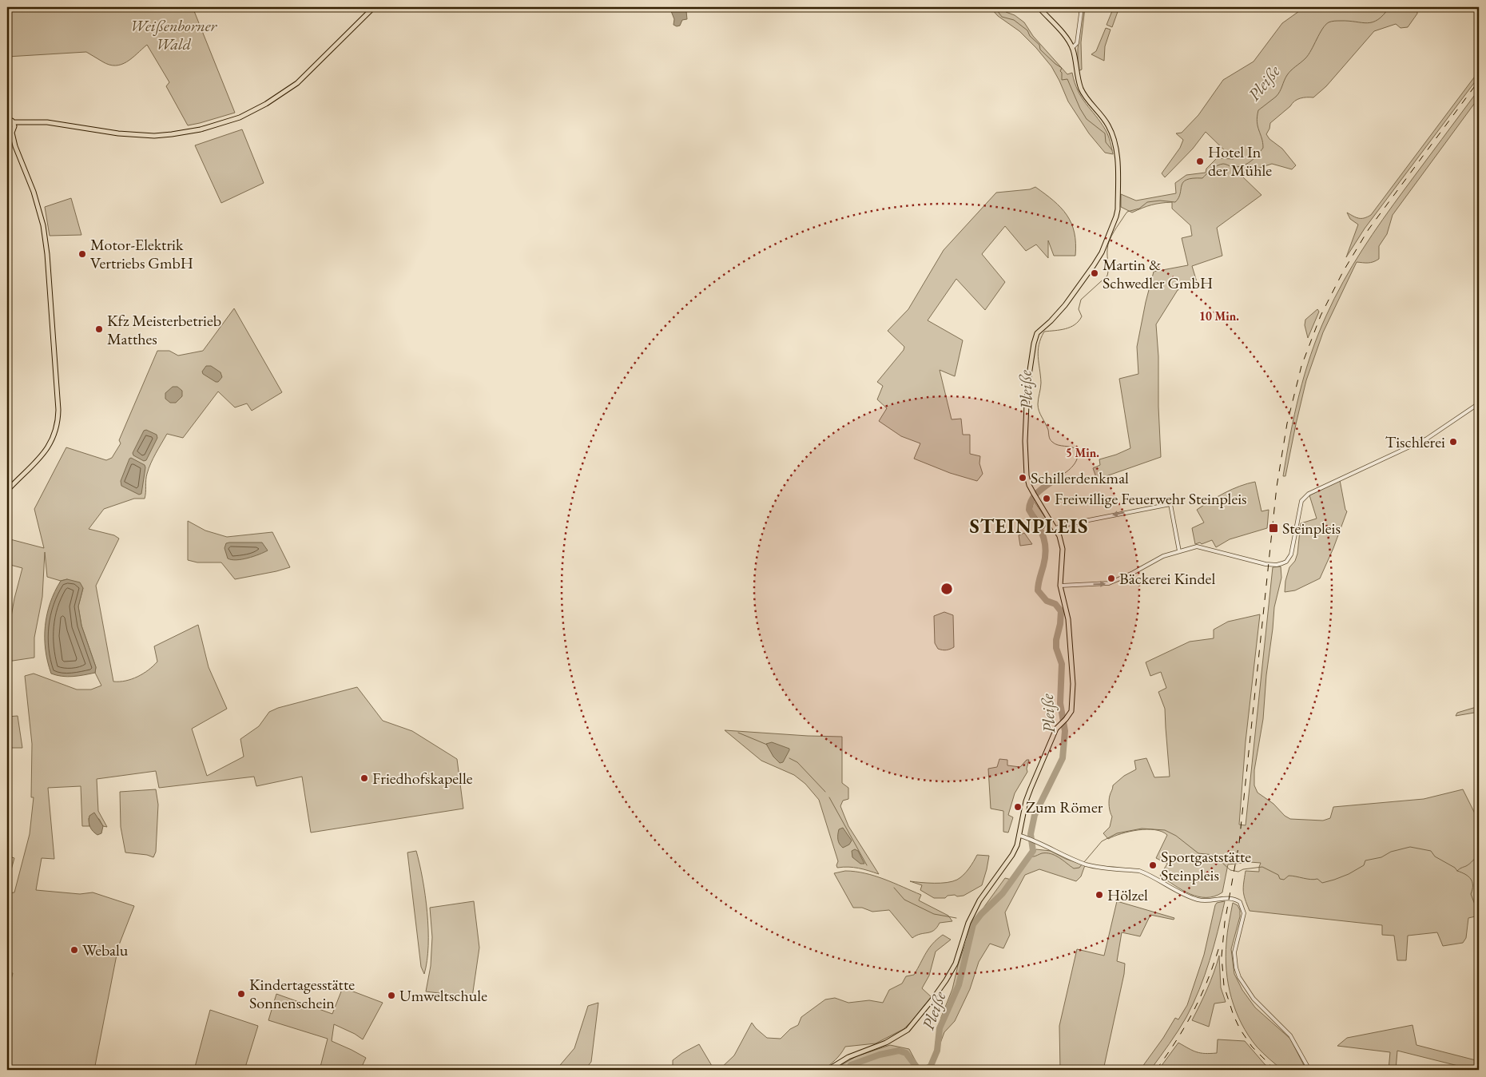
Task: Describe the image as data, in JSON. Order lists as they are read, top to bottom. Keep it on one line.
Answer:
{"districts":["STEINPLEIS"],"water":["Pleiße"],"parks":["Weißenborner Wald"],"places":{"other":["Hotel In der Mühle","Motor-Elektrik Vertriebs GmbH","Martin & Schwedler GmbH","Kfz Meisterbetrieb Matthes","Tischlerei","Schillerdenkmal","Freiwillige Feuerwehr Steinpleis","Bäckerei Kindel","Friedhofskapelle","Zum Römer","Sportgaststätte Steinpleis","Hölzel","Webalu","Kindertagesstätte Sonnenschein","Umweltschule"],"transit":["Steinpleis"]},"rings":["10 Min.","5 Min."]}
